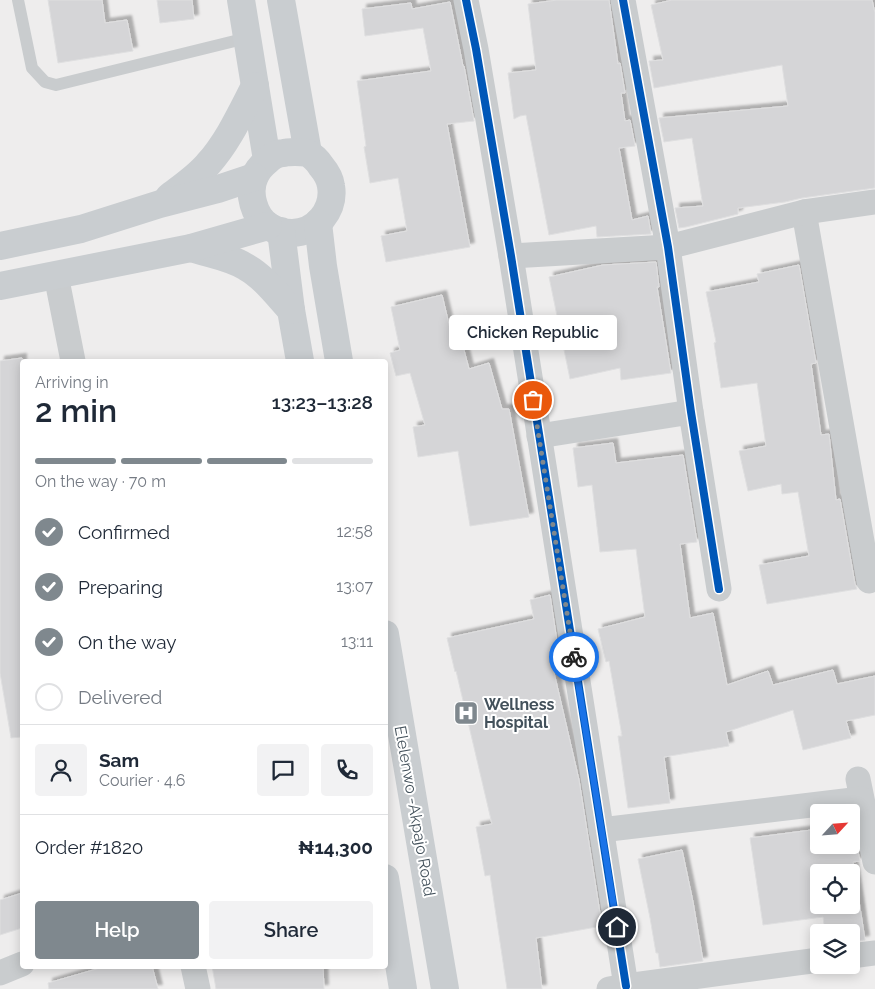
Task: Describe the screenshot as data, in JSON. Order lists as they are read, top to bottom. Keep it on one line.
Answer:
{"streets":{"main road":["Elelenwo -Akpajo Road"]},"places":{"other":["Chicken Republic"],"hospital":["Wellness Hospital"]},"north":"top right","page":{"bubble":"Chicken Republic","heading":["2 min","Arriving in","13:23–13:28"],"panel":["Sam","Courier · 4.6","Order #1820","₦14,300"],"bar":"On the way · 70 m","list":[["Confirmed","12:58"],["Preparing","13:07"],["On the way","13:11"],"Delivered"],"buttons":["Help","Share"]}}
